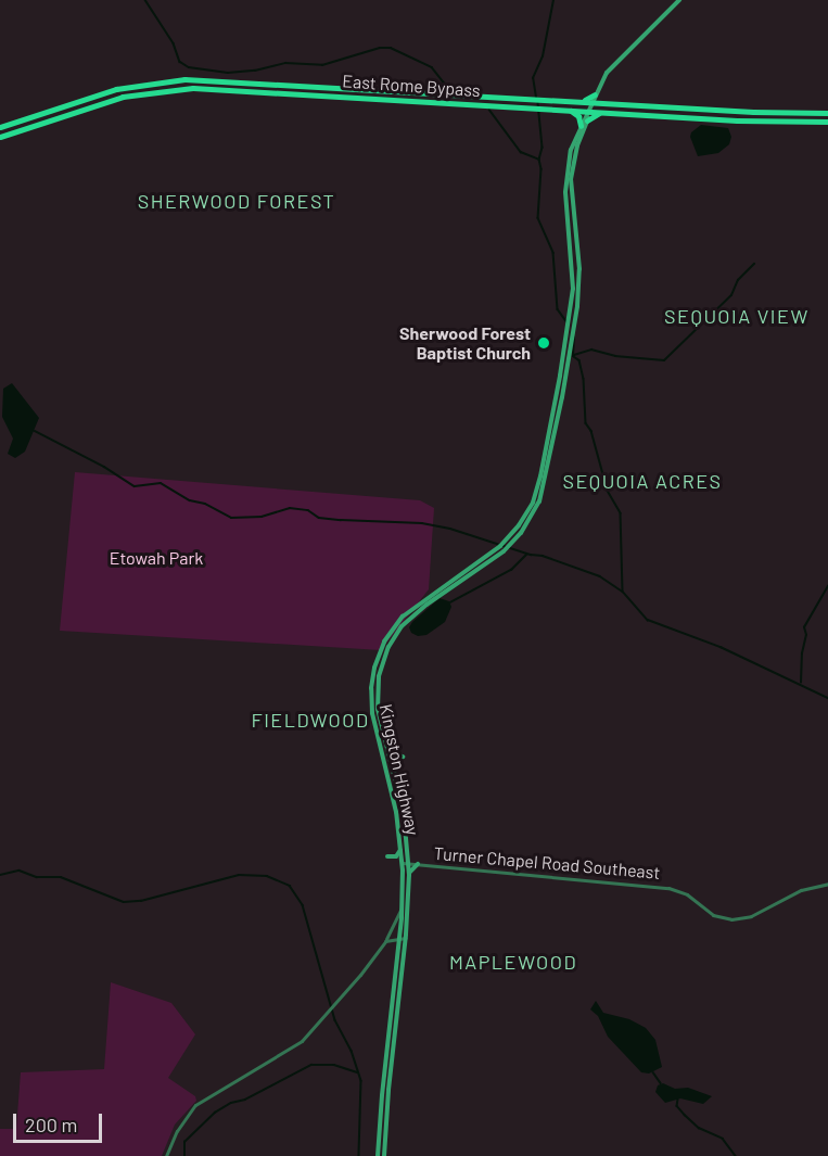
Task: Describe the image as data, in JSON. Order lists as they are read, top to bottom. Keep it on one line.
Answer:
{"streets":{"highway":["East Rome Bypass"],"main road":["Kingston Highway"],"street":["Turner Chapel Road Southeast"]},"crossings":[["Kingston Highway","Turner Chapel Road Southeast"]],"districts":["SHERWOOD FOREST","SEQUOIA VIEW","SEQUOIA ACRES","FIELDWOOD","MAPLEWOOD"],"parks":["Etowah Park"],"places":["Sherwood Forest Baptist Church"],"scale_bar":"200 m"}
